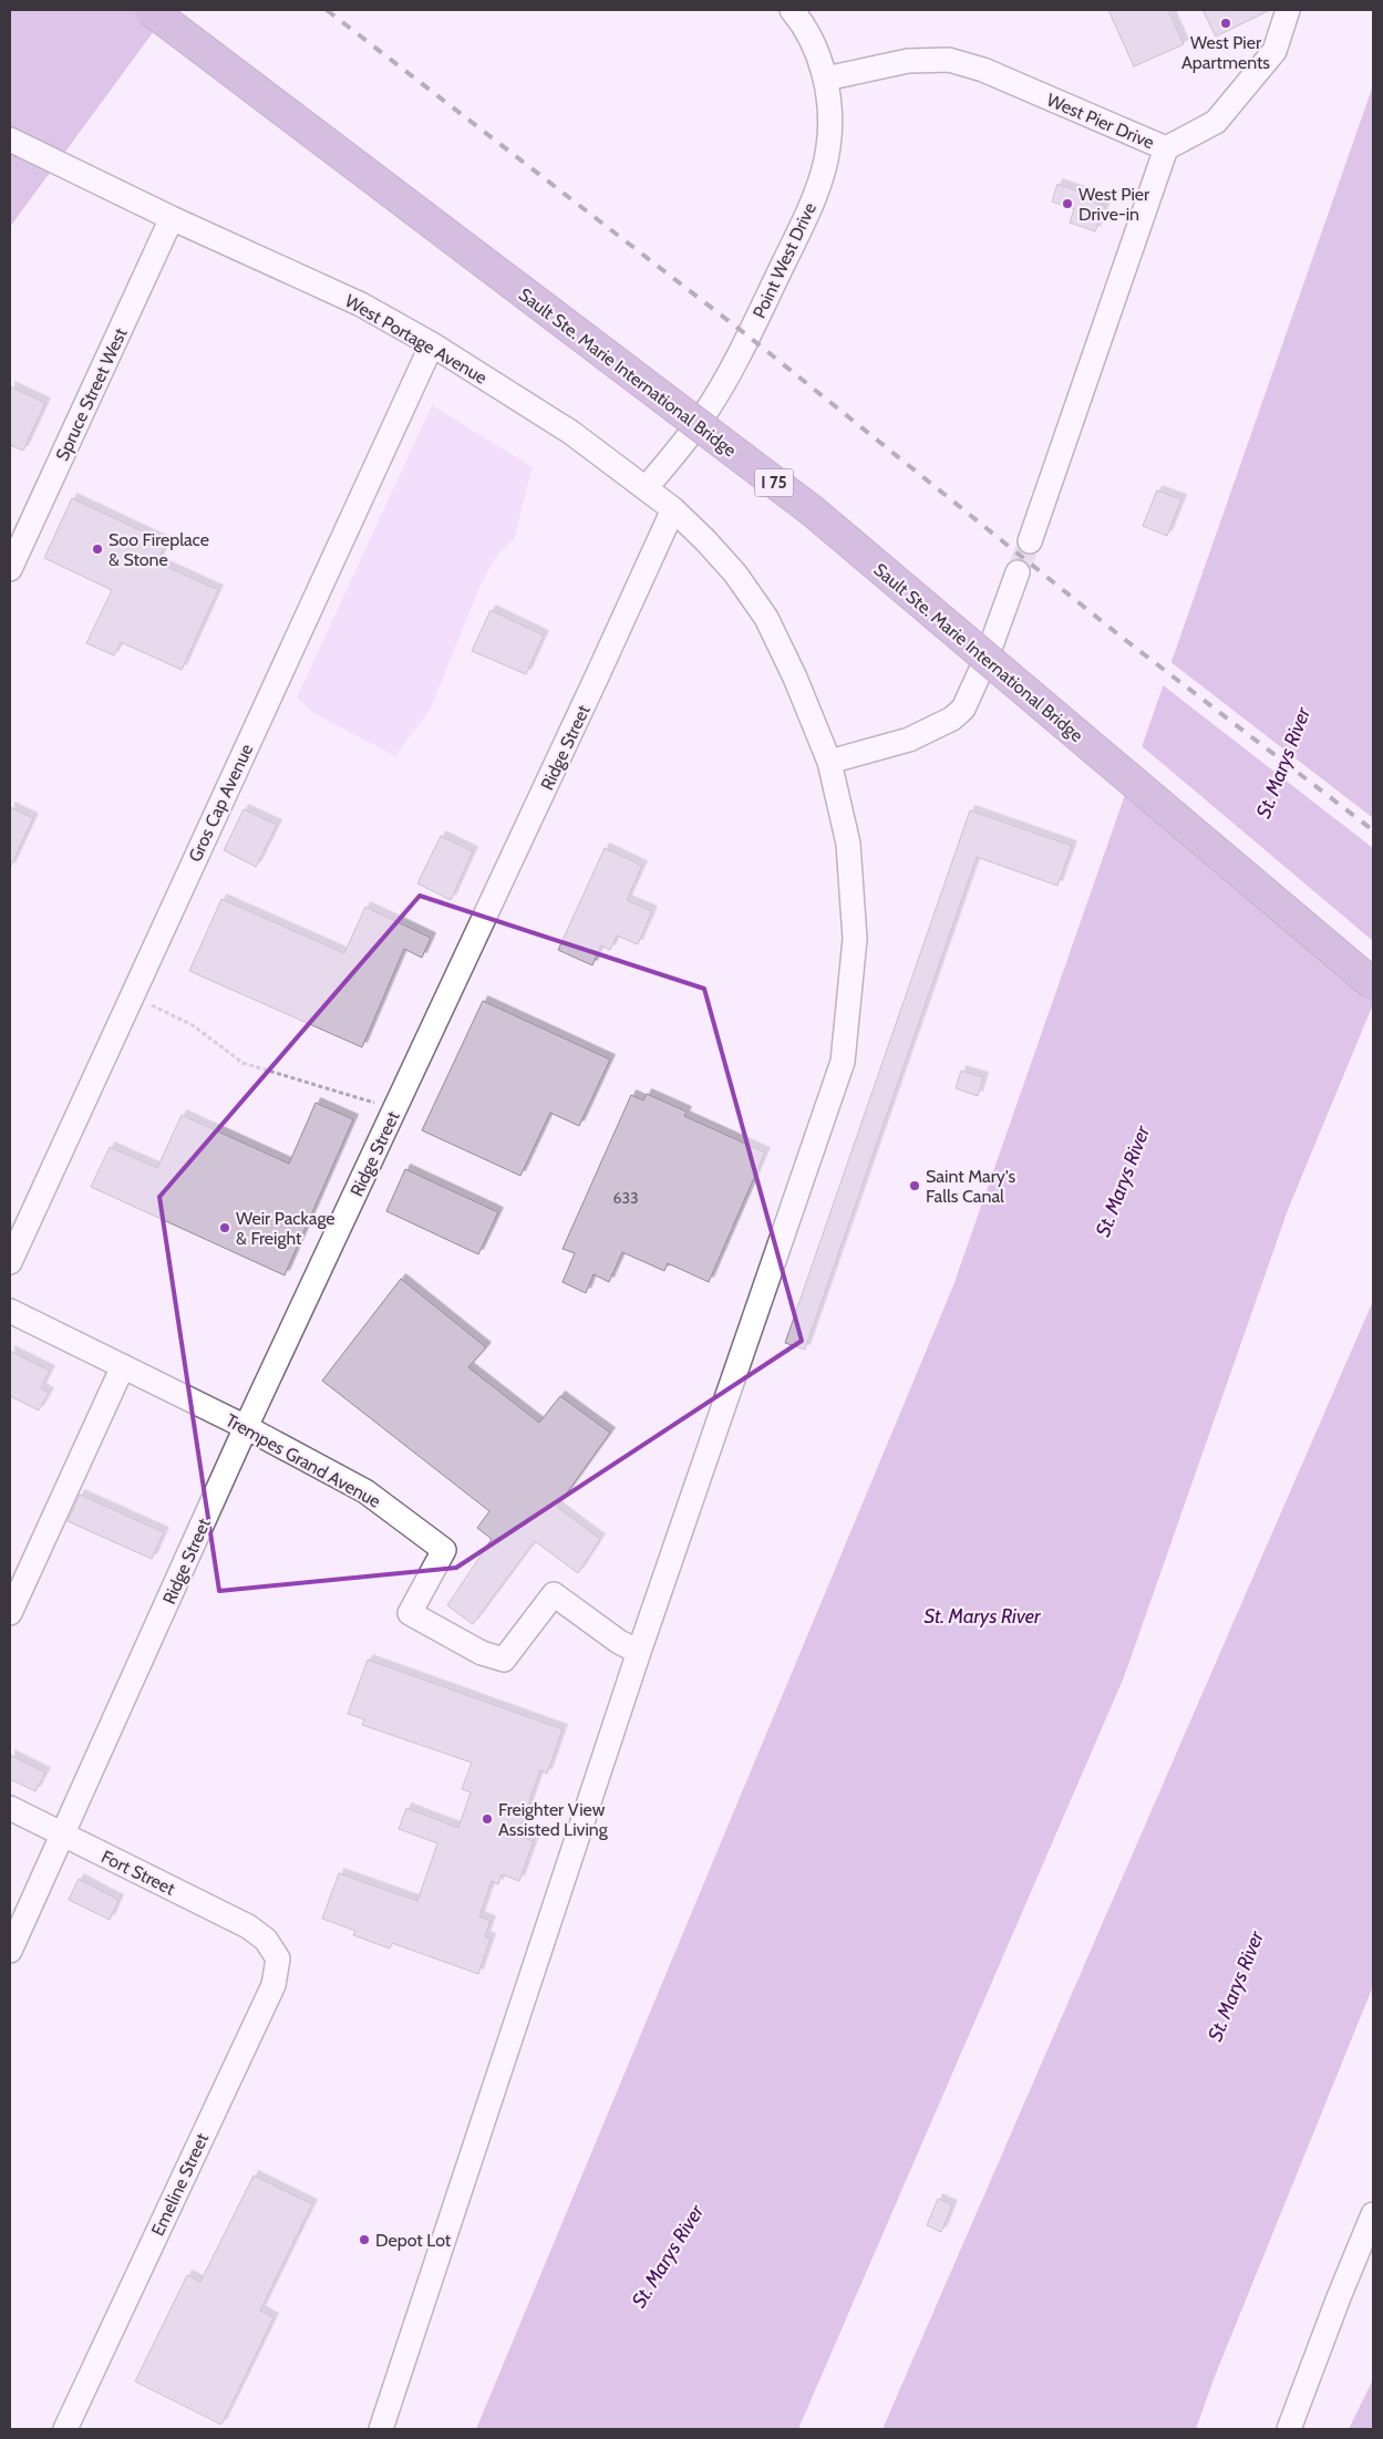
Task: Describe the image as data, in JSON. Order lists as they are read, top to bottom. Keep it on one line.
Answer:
{"streets":{"highway":["Sault Ste. Marie International Bridge","I 75"],"street":["West Pier Drive","Point West Drive","West Portage Avenue","Spruce Street West","Ridge Street","Gros Cap Avenue","Trempes Grand Avenue","Fort Street","Emeline Street"]},"crossings":[["West Pier Drive","Point West Drive"],["Point West Drive","West Portage Avenue"],["West Portage Avenue","Spruce Street West"],["West Portage Avenue","Ridge Street"],["West Portage Avenue","Gros Cap Avenue"],["West Portage Avenue","Trempes Grand Avenue"],["Ridge Street","Trempes Grand Avenue"],["Ridge Street","Fort Street"],["Fort Street","Emeline Street"]],"water":["St. Marys River"],"places":["West Pier Apartments","West Pier Drive-in","Soo Fireplace & Stone","Saint Mary's Falls Canal","Weir Package & Freight","Freighter View Assisted Living","Depot Lot"],"house_numbers":["633"]}
